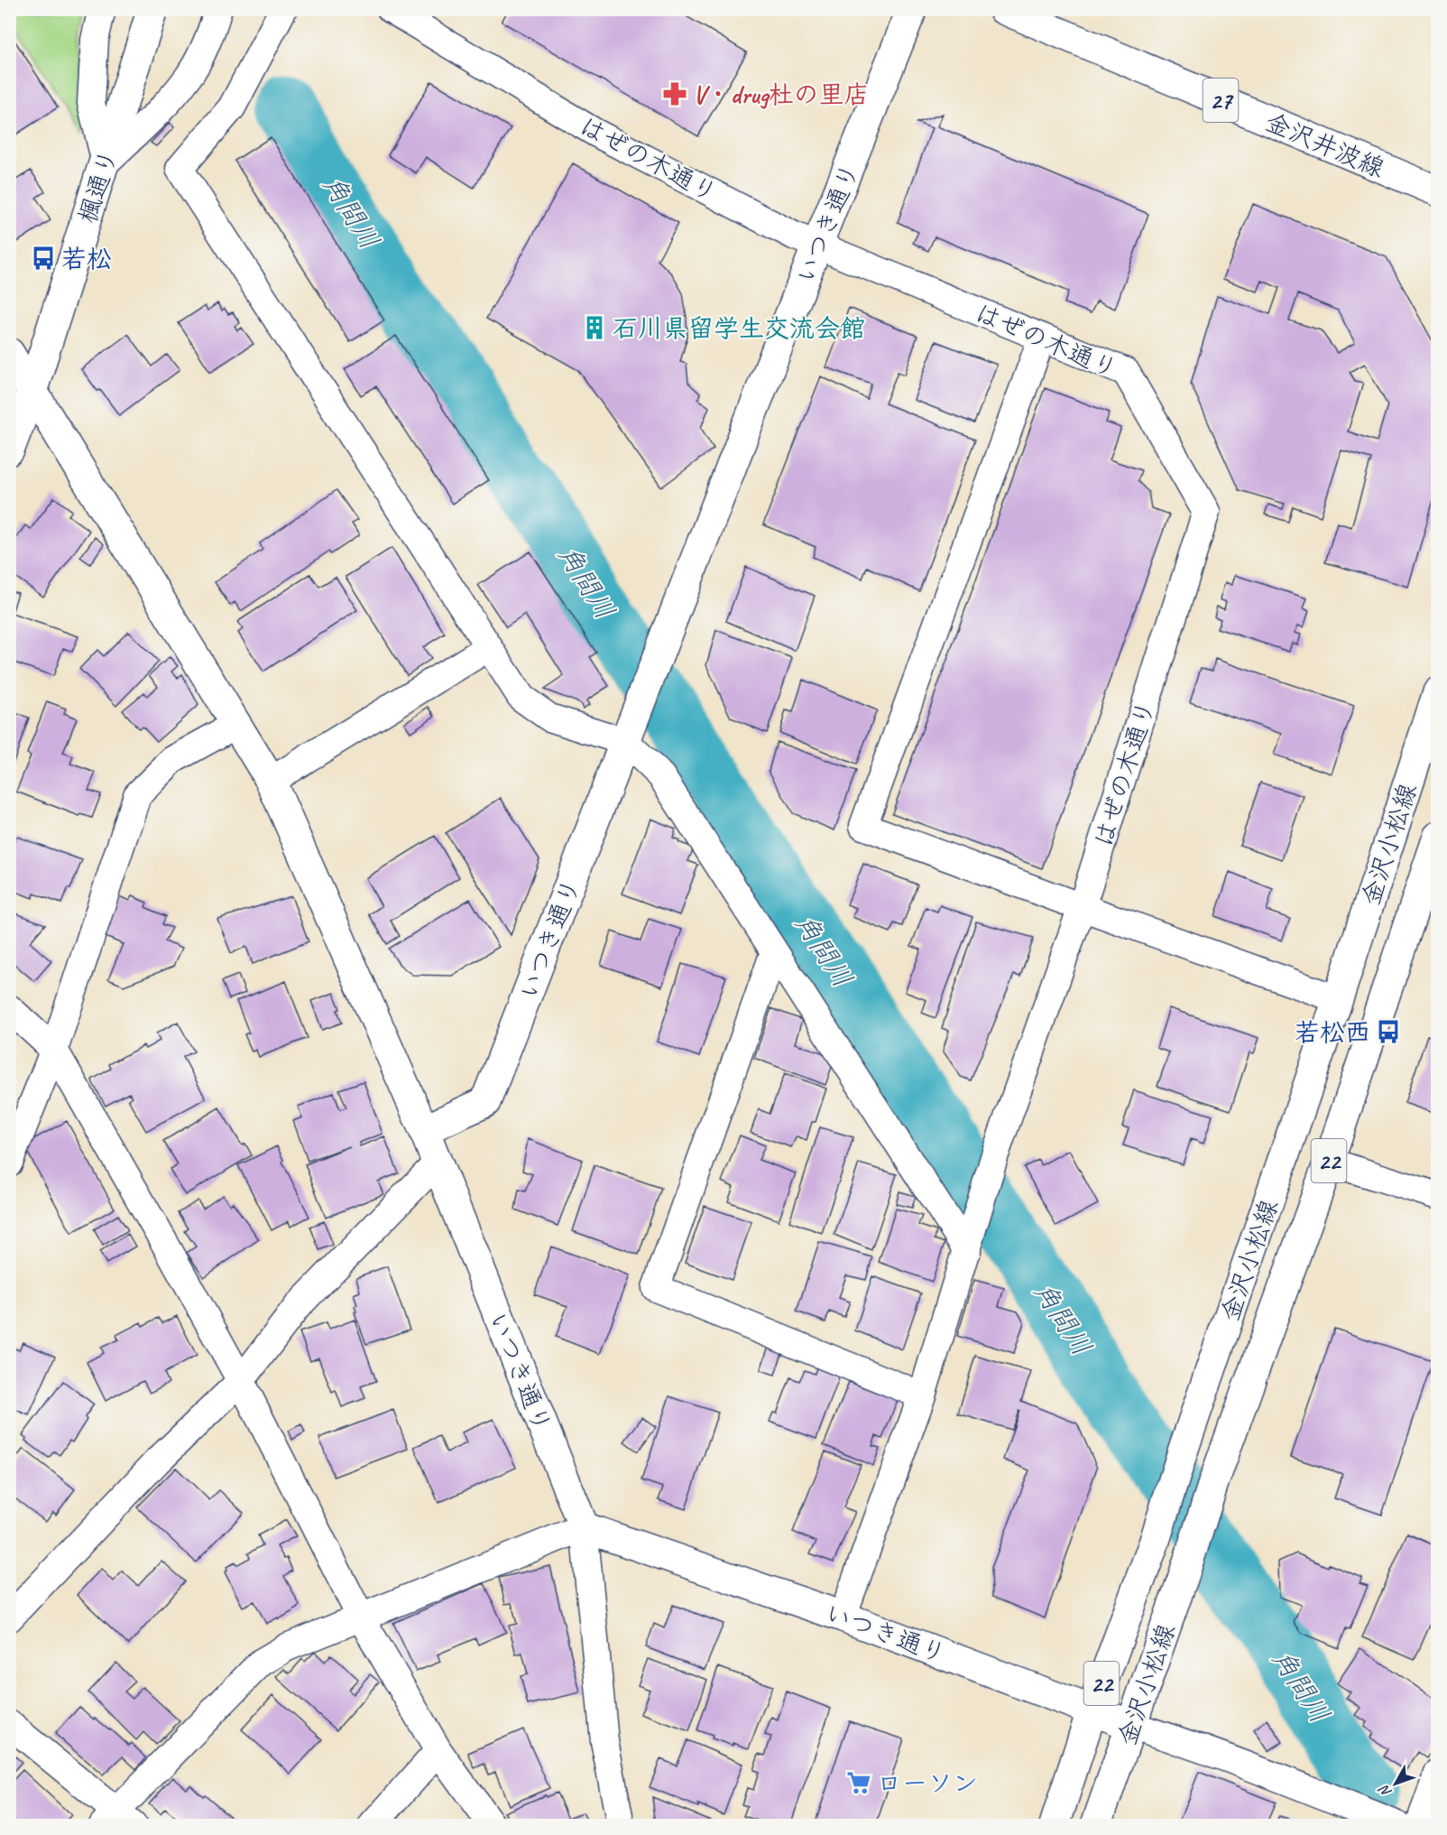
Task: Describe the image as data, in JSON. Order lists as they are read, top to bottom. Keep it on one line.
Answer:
{"streets":{"street":["27","金沢井波線","はぜの木通り","楓通り","いつき通り","金沢小松線","22"]},"crossings":[["はぜの木通り","いつき通り"],["いつき通り","金沢小松線"]],"water":["角間川"],"places":{"pharmacy":["V・drug杜の里店"],"bus stop":["若松","若松西"],"building":["石川県留学生交流会館"],"supermarket":["ローソン"]},"north":"bottom left"}
